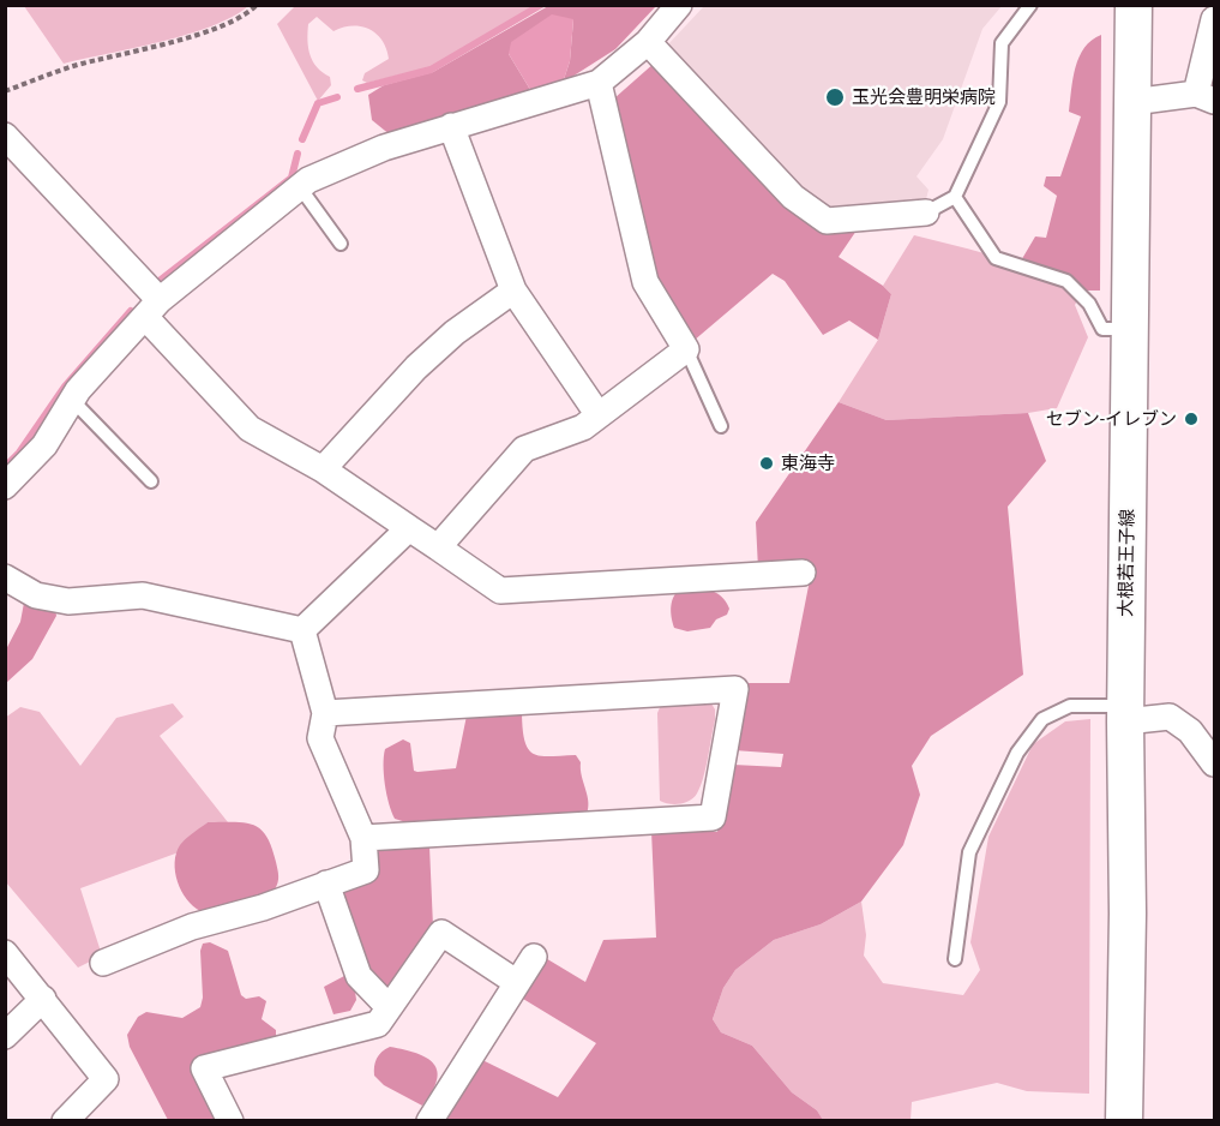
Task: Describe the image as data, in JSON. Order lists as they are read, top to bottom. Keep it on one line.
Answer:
{"streets":{"street":["大根若王子線"]},"places":["玉光会豊明栄病院","セブン-イレブン","東海寺"]}
